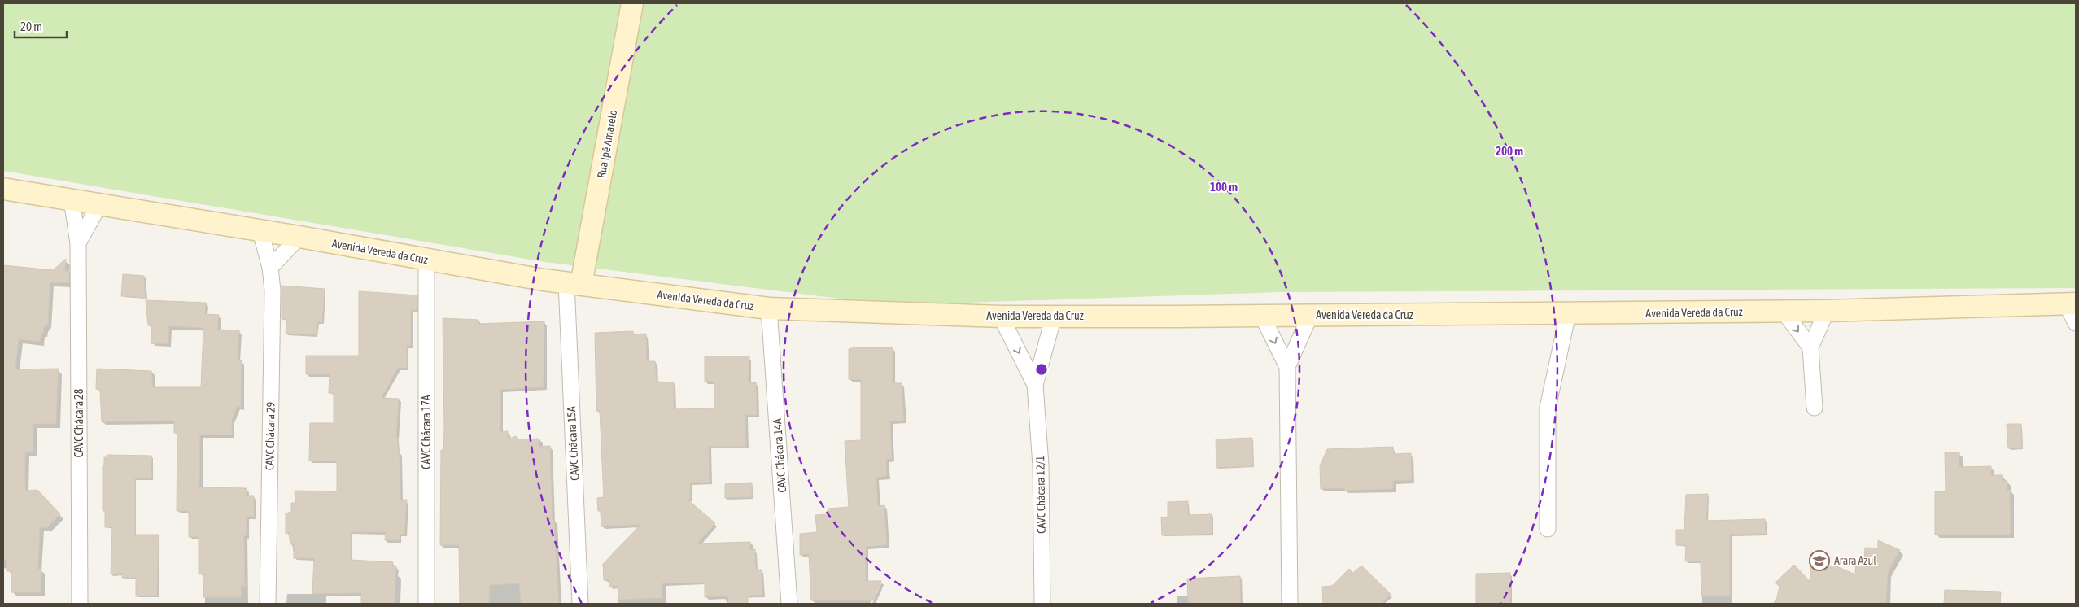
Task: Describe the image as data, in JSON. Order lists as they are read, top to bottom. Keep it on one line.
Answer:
{"streets":{"street":["Rua Ipê Amarelo","Avenida Vereda da Cruz","CAVC Chácara 28","CAVC Chácara 17A","CAVC Chácara 29","CAVC Chácara 15A","CAVC Chácara 14A","CAVC Chácara 12/1"]},"crossings":[["Rua Ipê Amarelo","Avenida Vereda da Cruz"],["Rua Ipê Amarelo","CAVC Chácara 15A"],["Avenida Vereda da Cruz","CAVC Chácara 28"],["Avenida Vereda da Cruz","CAVC Chácara 17A"],["Avenida Vereda da Cruz","CAVC Chácara 29"],["Avenida Vereda da Cruz","CAVC Chácara 15A"],["Avenida Vereda da Cruz","CAVC Chácara 14A"],["Avenida Vereda da Cruz","CAVC Chácara 12/1"]],"places":{"school or university":["Arara Azul"]},"scale_bar":"20 m","rings":["200 m","100 m"]}
